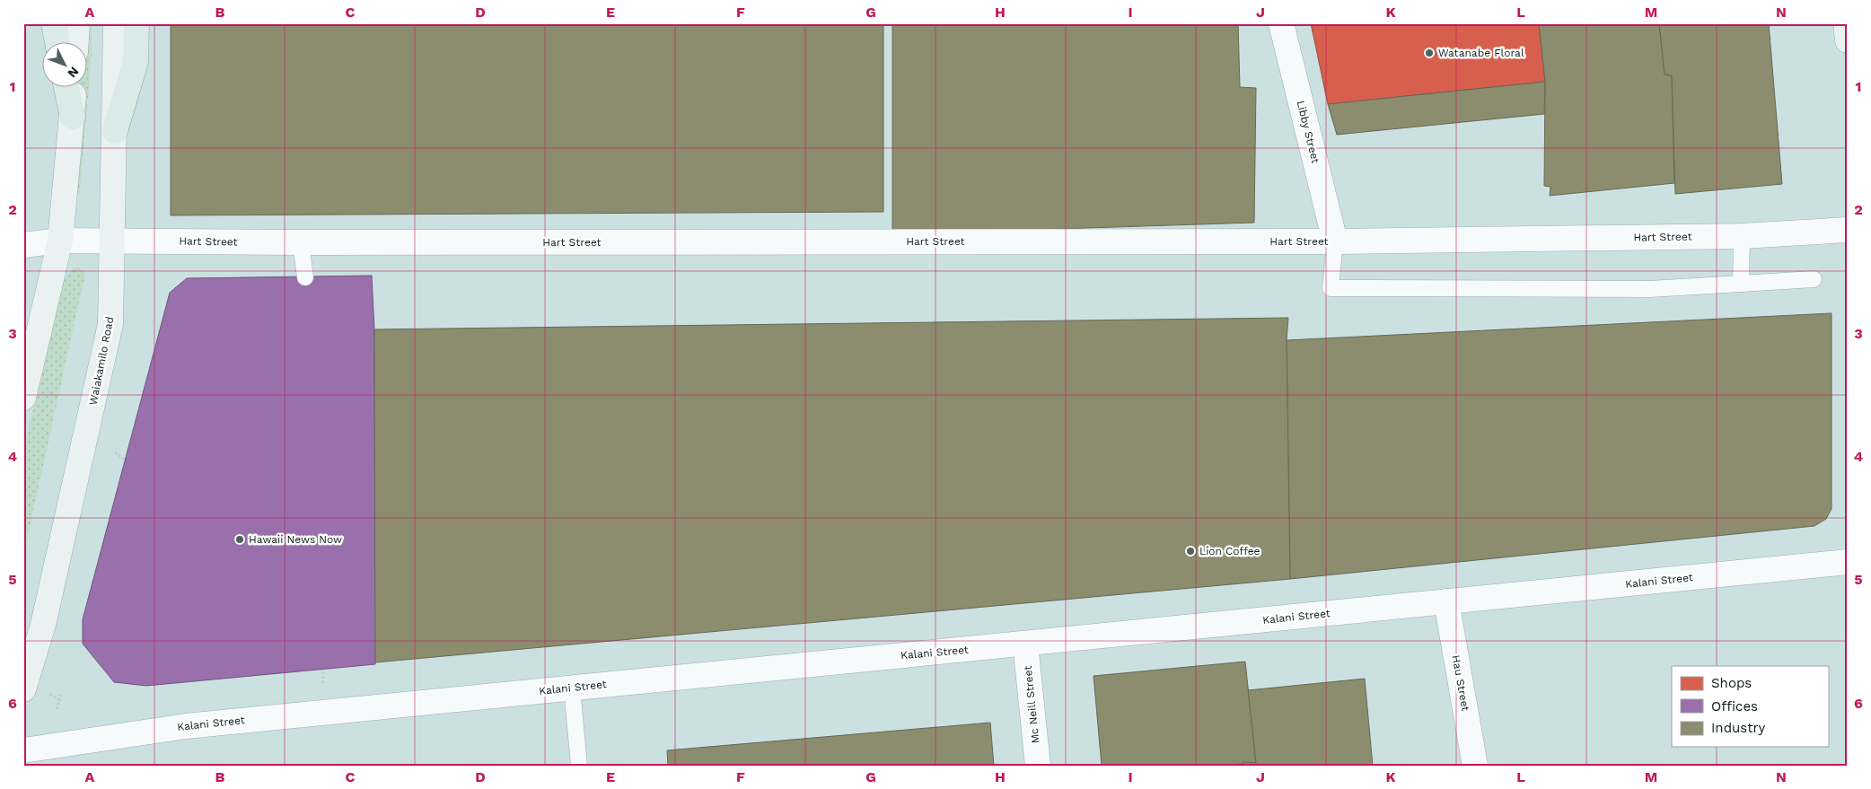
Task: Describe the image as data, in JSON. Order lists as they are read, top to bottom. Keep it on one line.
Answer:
{"streets":{"main road":["Waiakamilo Road"],"street":["Libby Street","Hart Street","Kalani Street","Hau Street","Mc Neill Street"]},"crossings":[["Libby Street","Hart Street"],["Hart Street","Waiakamilo Road"],["Kalani Street","Hau Street"],["Kalani Street","Mc Neill Street"]],"places":["Watanabe Floral","Hawaii News Now","Lion Coffee"],"legend":["Shops","Offices","Industry"],"north":"bottom right","grid":{"columns":["A","B","C","D","E","F","G","H","I","J","K","L","M","N"],"rows":["1","2","3","4","5","6"]}}
